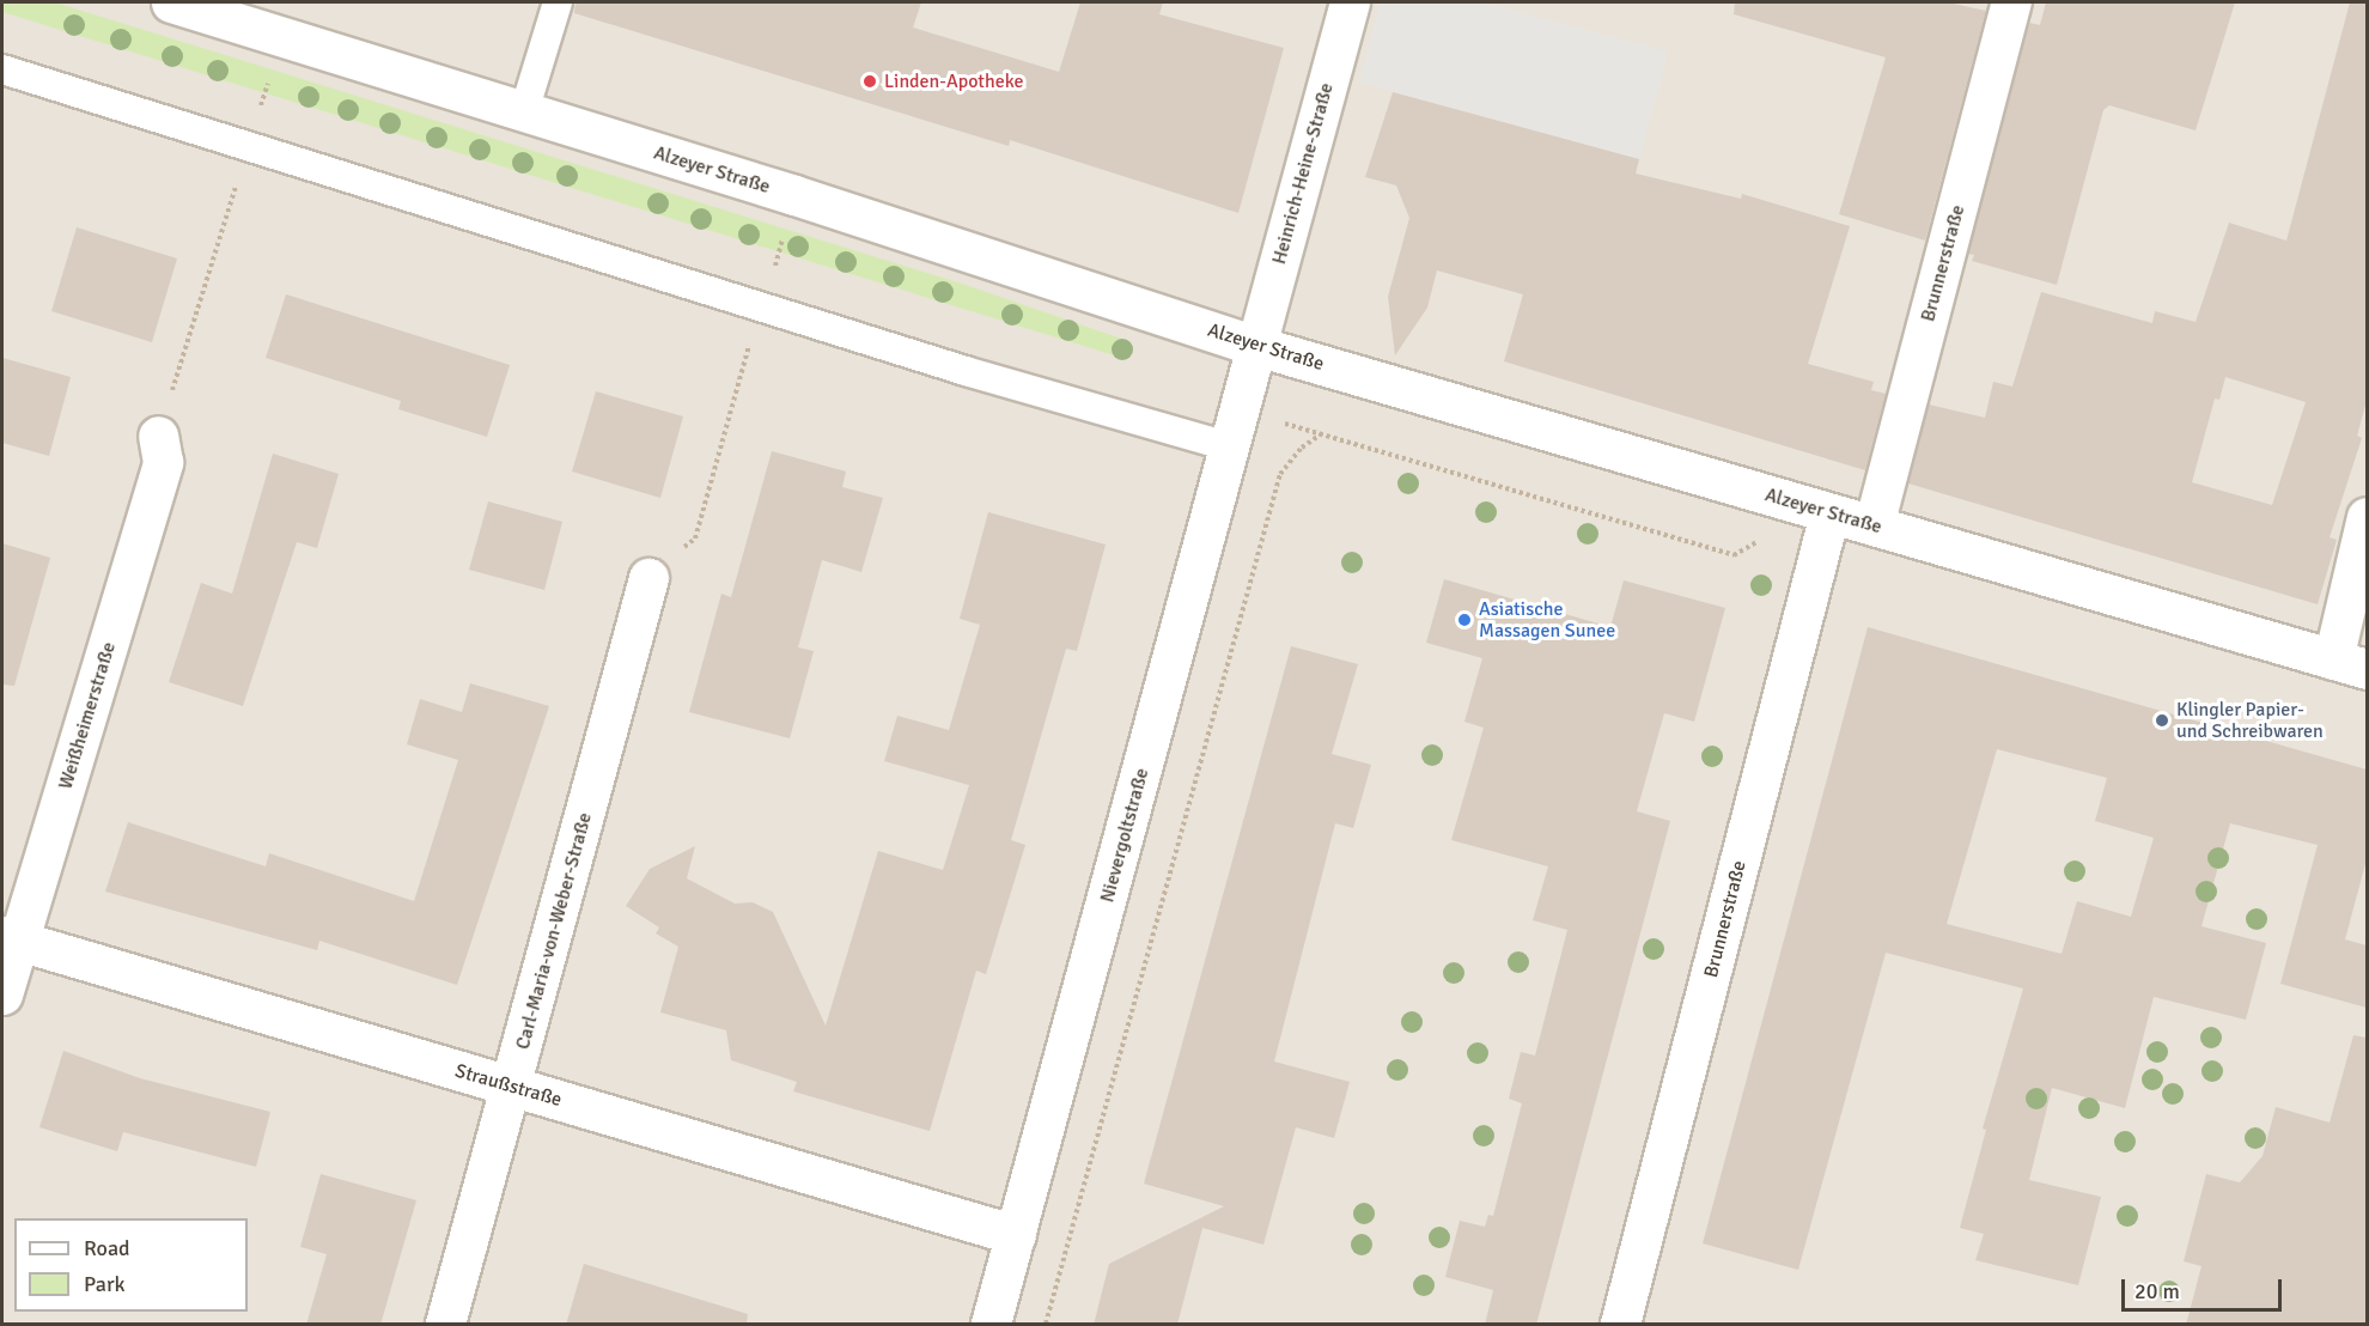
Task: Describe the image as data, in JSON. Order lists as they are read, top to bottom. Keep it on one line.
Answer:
{"streets":{"street":["Alzeyer Straße","Heinrich-Heine-Straße","Brunnerstraße","Weißheimerstraße","Nievergoltstraße","Carl-Maria-von-Weber-Straße","Straußstraße"]},"crossings":[["Alzeyer Straße","Heinrich-Heine-Straße"],["Alzeyer Straße","Brunnerstraße"],["Alzeyer Straße","Nievergoltstraße"],["Heinrich-Heine-Straße","Nievergoltstraße"],["Weißheimerstraße","Straußstraße"],["Nievergoltstraße","Straußstraße"],["Carl-Maria-von-Weber-Straße","Straußstraße"]],"places":["Linden-Apotheke","Asiatische Massagen Sunee","Klingler Papier- und Schreibwaren"],"legend":["Road","Park"],"scale_bar":"20 m"}
